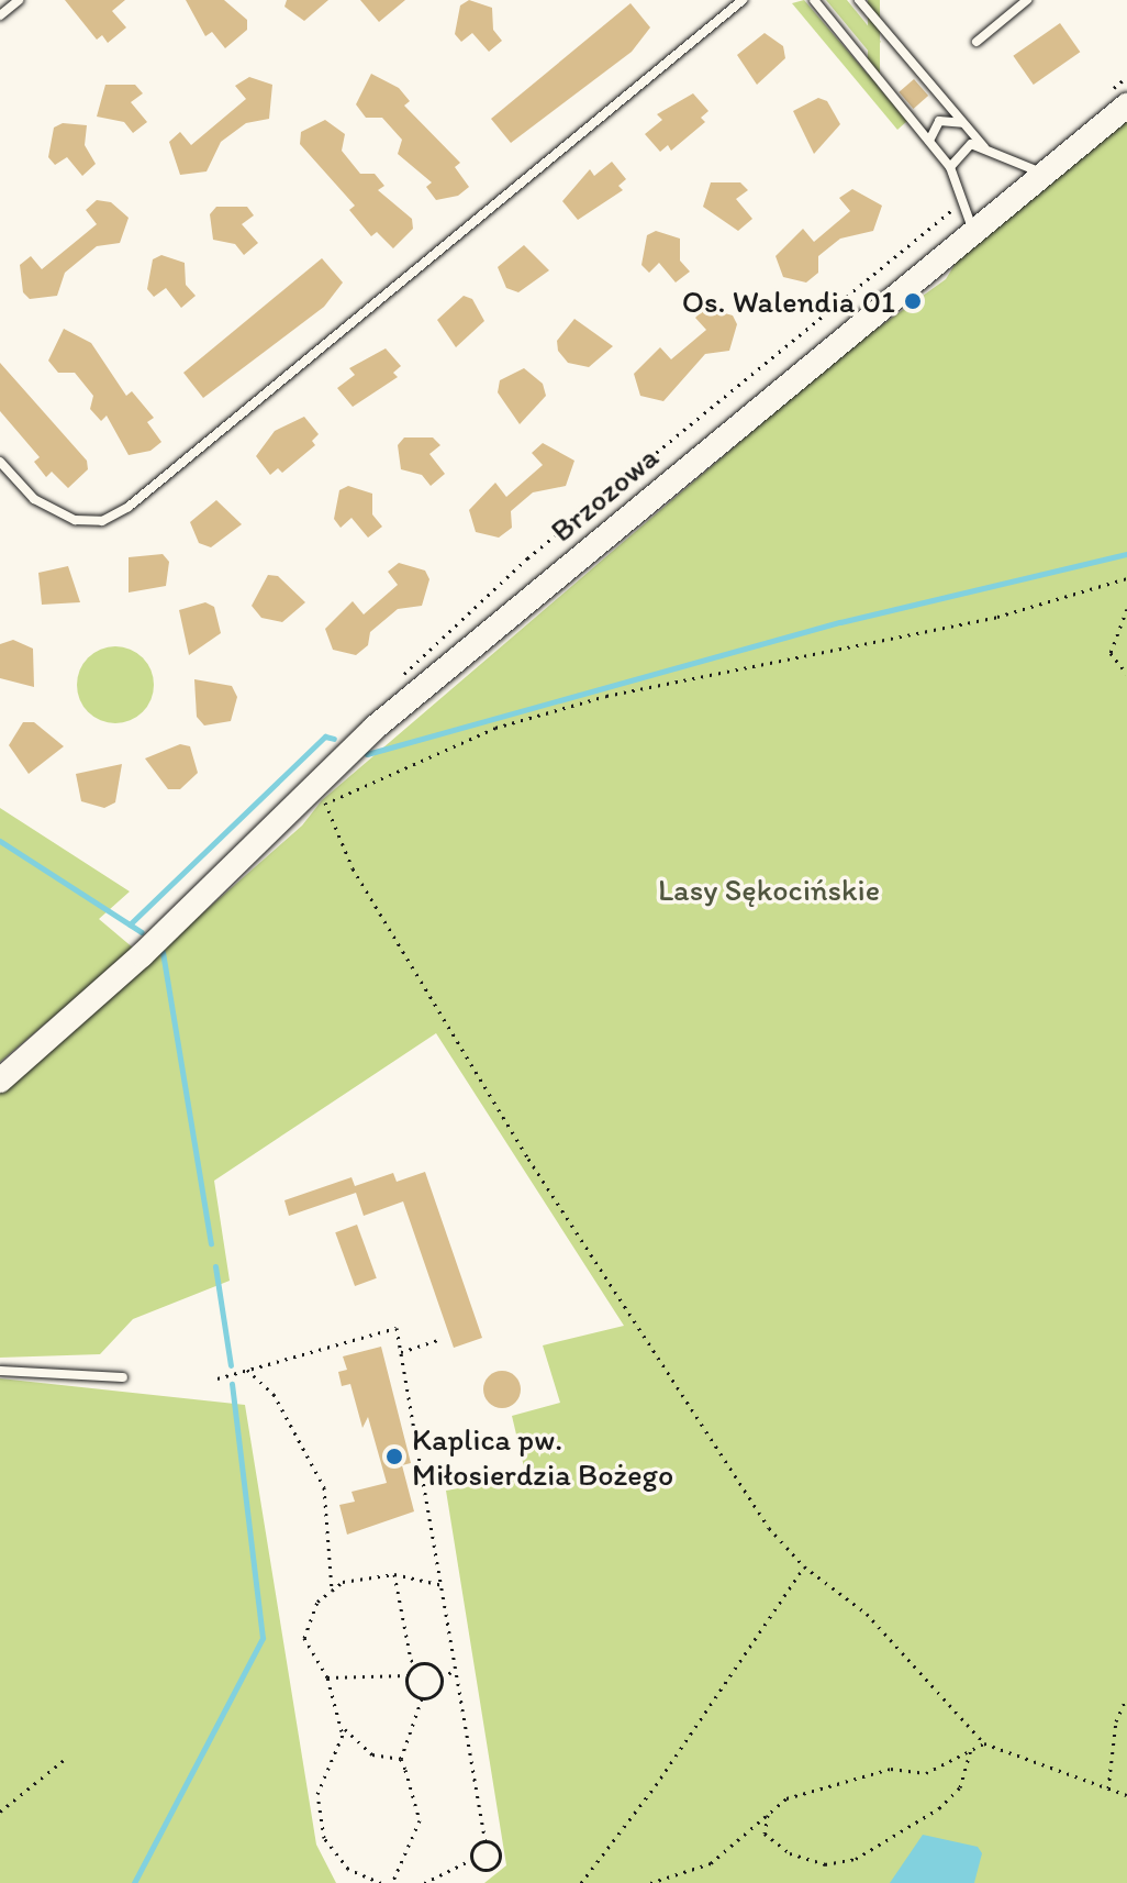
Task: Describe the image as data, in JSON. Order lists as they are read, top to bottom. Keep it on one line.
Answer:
{"streets":{"street":["Brzozowa"]},"parks":["Lasy Sękocińskie"],"places":["Os. Walendia 01","Kaplica pw. Miłosierdzia Bożego"]}
